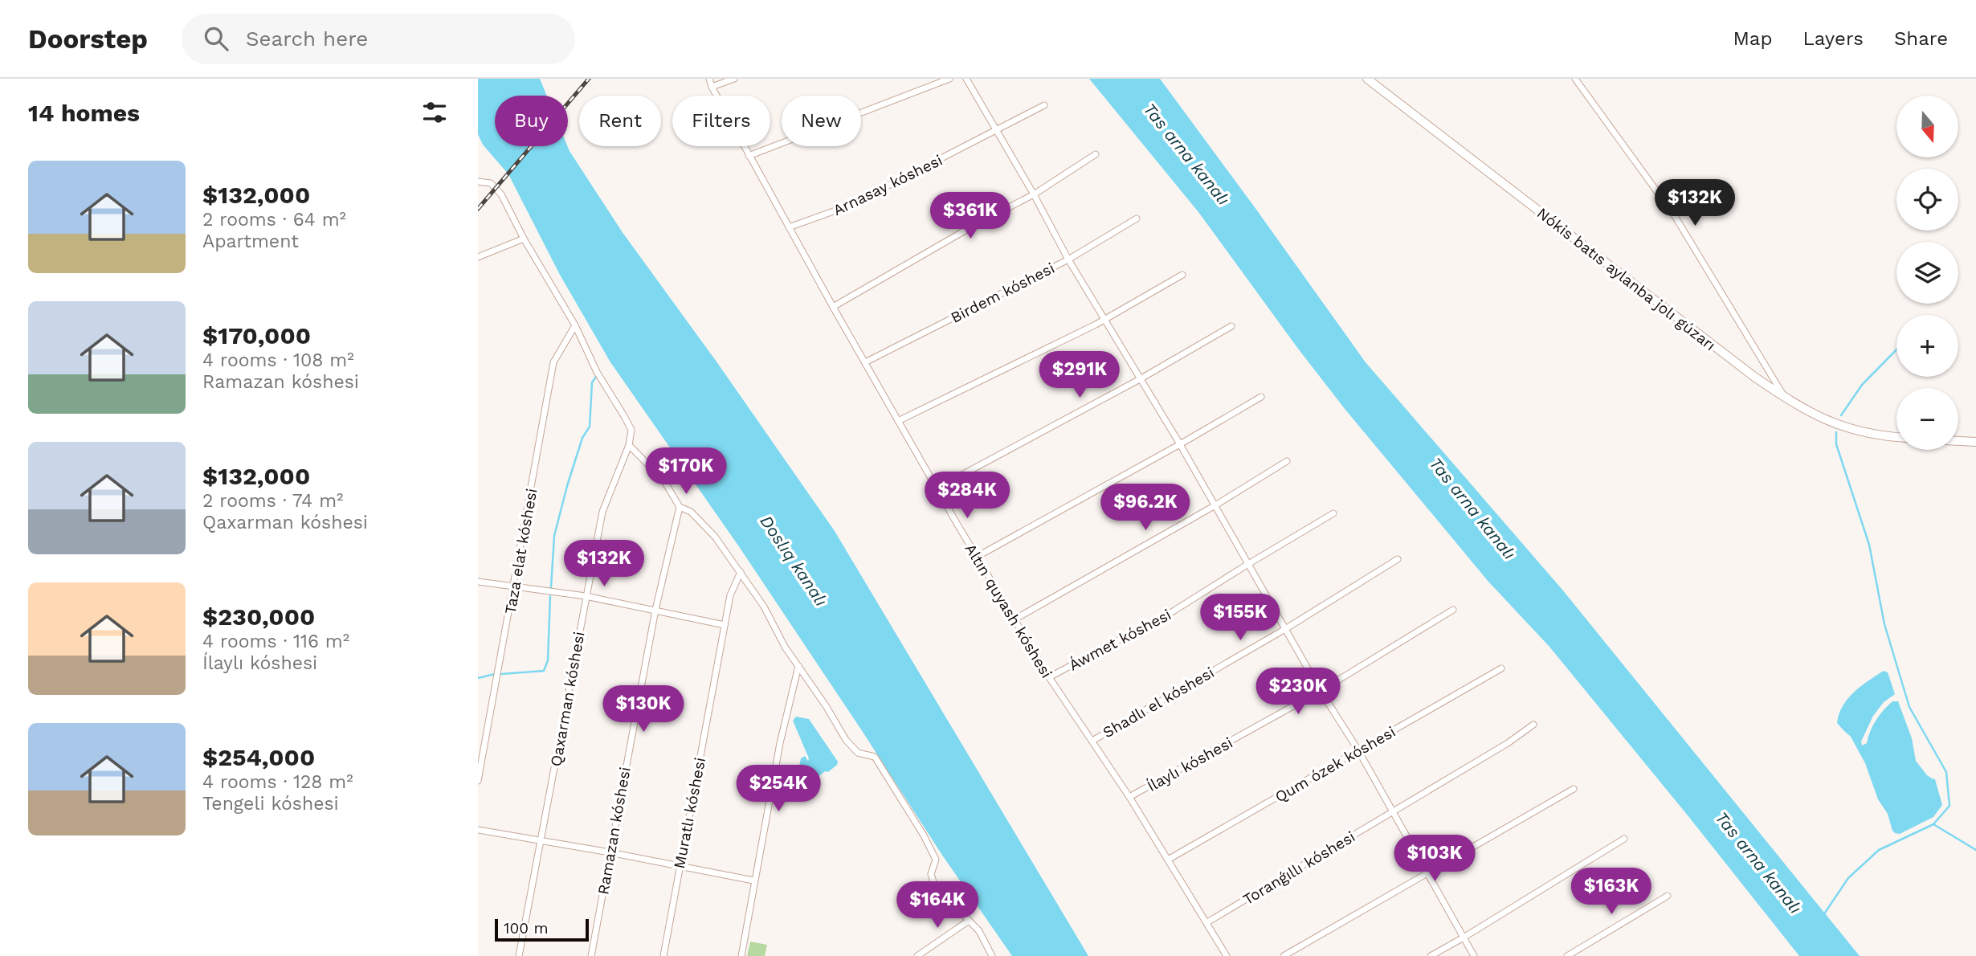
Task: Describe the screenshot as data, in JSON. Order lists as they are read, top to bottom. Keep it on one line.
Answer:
{"streets":{"main road":["Nókis batıs aylanba jolı gúzarı"],"street":["Arnasay kóshesi","Birdem kóshesi","Taza elat kóshesi","Altın quyash kóshesi","Áwmet kóshesi","Qaxarman kóshesi","Shadlı el kóshesi","Ílaylı kóshesi","Qum ózek kóshesi","Muratlı kóshesi","Ramazan kóshesi","Toranǵıllı kóshesi"]},"crossings":[["Arnasay kóshesi","Altın quyash kóshesi"],["Birdem kóshesi","Altın quyash kóshesi"],["Altın quyash kóshesi","Áwmet kóshesi"],["Altın quyash kóshesi","Shadlı el kóshesi"],["Altın quyash kóshesi","Ílaylı kóshesi"],["Altın quyash kóshesi","Qum ózek kóshesi"],["Altın quyash kóshesi","Toranǵıllı kóshesi"]],"water":["Tas arna kanalı","Doslıq kanalı"],"scale_bar":"100 m","north":"bottom","page":{"header":"Doorstep","search":"Search here","nav":["Map","Layers","Share"],"heading":"14 homes","map_buttons":["+","−"],"chip":["Buy","Rent","Filters","New"],"list":[{"name":"$132,000","note":"2 rooms · 64 m² · Apartment"},{"name":"$170,000","note":"4 rooms · 108 m² · Ramazan kóshesi"},{"name":"$132,000","note":"2 rooms · 74 m² · Qaxarman kóshesi"},{"name":"$230,000","note":"4 rooms · 116 m² · Ílaylı kóshesi"},{"name":"$254,000","note":"4 rooms · 128 m² · Tengeli kóshesi"}],"price":["$132K","$361K","$291K","$170K","$284K","$96.2K","$132K","$155K","$230K","$130K","$254K","$103K","$163K","$164K"],"scale":"100 m"}}
